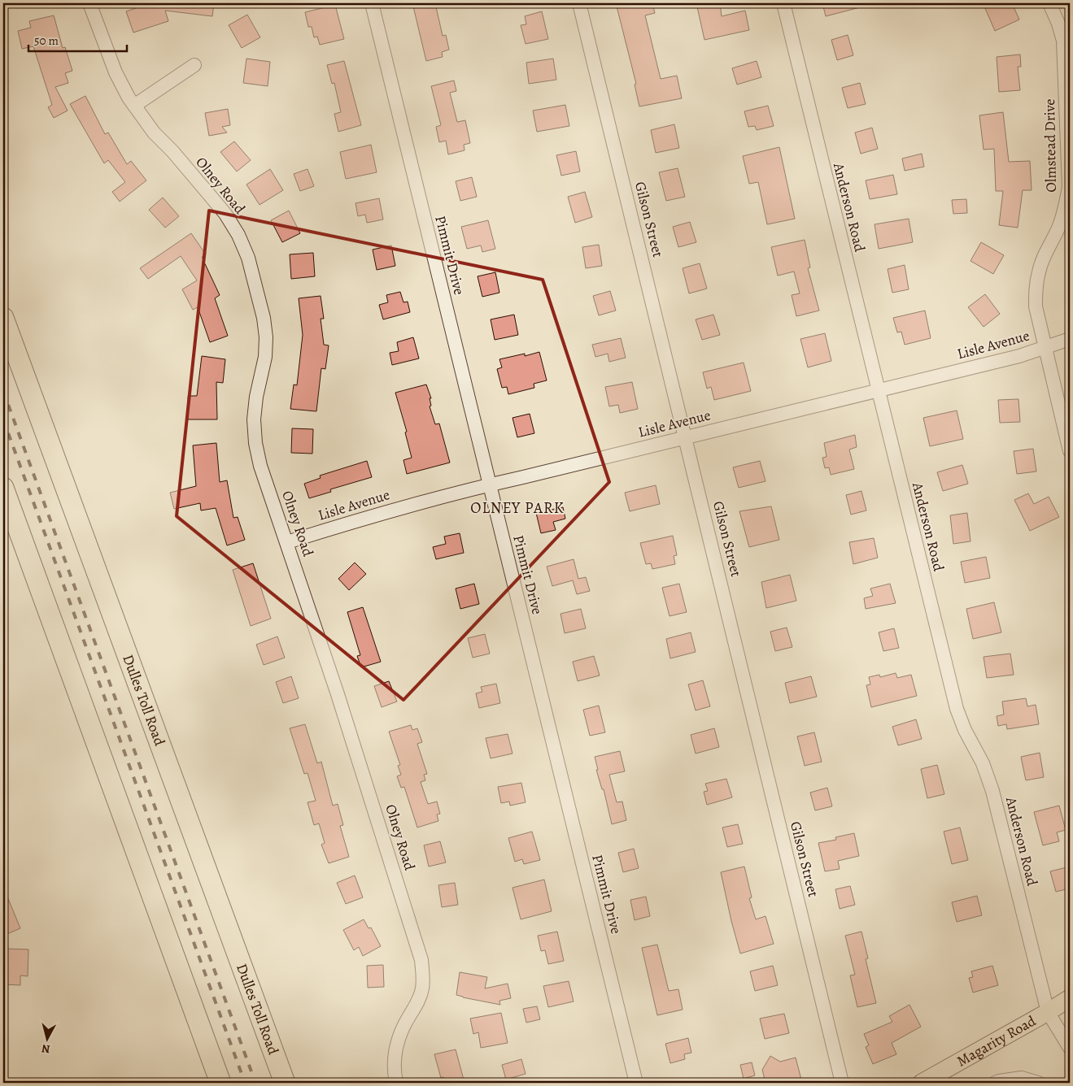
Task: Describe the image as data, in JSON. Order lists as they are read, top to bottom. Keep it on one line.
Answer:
{"streets":{"highway":["Dulles Toll Road"],"main road":["Magarity Road"],"street":["Olmstead Drive","Olney Road","Anderson Road","Gilson Street","Pimmit Drive","Lisle Avenue"]},"crossings":[["Olmstead Drive","Lisle Avenue"],["Olney Road","Lisle Avenue"],["Anderson Road","Lisle Avenue"],["Anderson Road","Magarity Road"],["Gilson Street","Lisle Avenue"],["Pimmit Drive","Lisle Avenue"]],"districts":["OLNEY PARK"],"scale_bar":"50 m","north":"bottom"}
